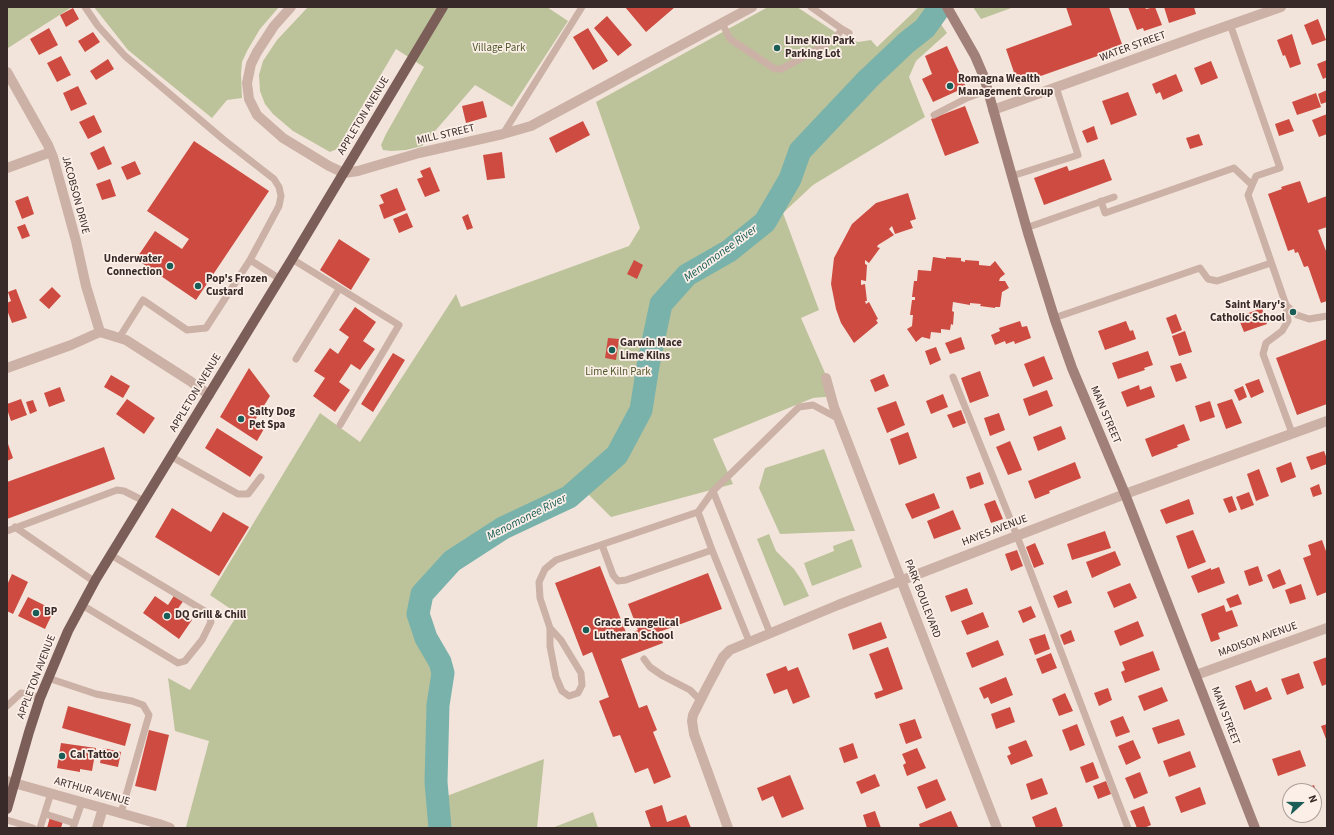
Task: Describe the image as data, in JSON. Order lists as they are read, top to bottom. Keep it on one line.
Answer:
{"streets":{"main road":["APPLETON AVENUE","MAIN STREET"],"street":["WATER STREET","MILL STREET","JACOBSON DRIVE","HAYES AVENUE","PARK BOULEVARD","MADISON AVENUE","ARTHUR AVENUE"]},"crossings":[["WATER STREET","MAIN STREET"],["APPLETON AVENUE","MILL STREET"],["APPLETON AVENUE","ARTHUR AVENUE"],["MAIN STREET","HAYES AVENUE"],["MAIN STREET","MADISON AVENUE"],["HAYES AVENUE","PARK BOULEVARD"]],"water":["Menomonee River"],"parks":["Village Park","Lime Kiln Park"],"places":["Lime Kiln Park Parking Lot","Romagna Wealth Management Group","Underwater Connection","Pop's Frozen Custard","Saint Mary's Catholic School","Garwin Mace Lime Kilns","Salty Dog Pet Spa","BP","DQ Grill & Chill","Grace Evangelical Lutheran School","Cal Tattoo"],"north":"right"}
